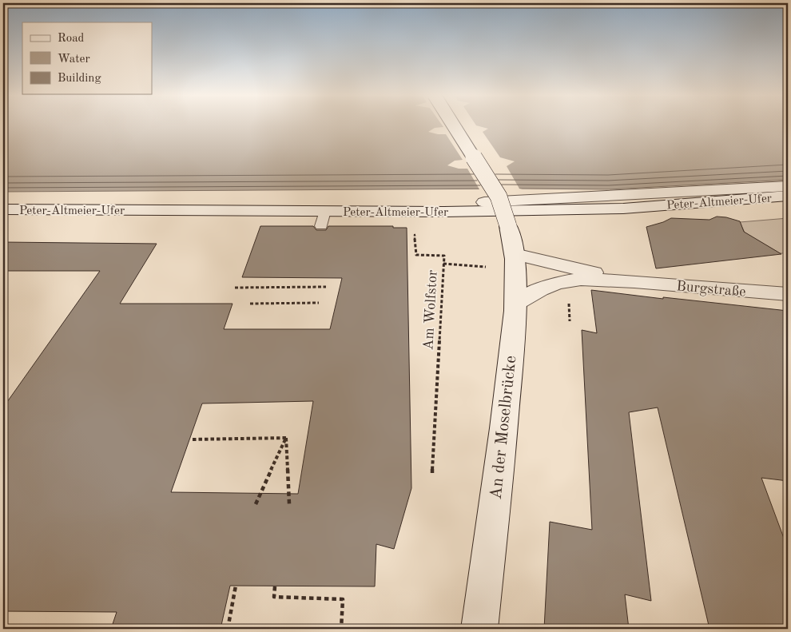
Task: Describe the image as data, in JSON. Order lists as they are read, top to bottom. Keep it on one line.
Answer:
{"streets":{"street":["Peter-Altmeier-Ufer","Burgstraße","An der Moselbrücke"],"path":["Am Wolfstor"]},"crossings":[["Burgstraße","An der Moselbrücke"]],"legend":["Road","Water","Building"]}
